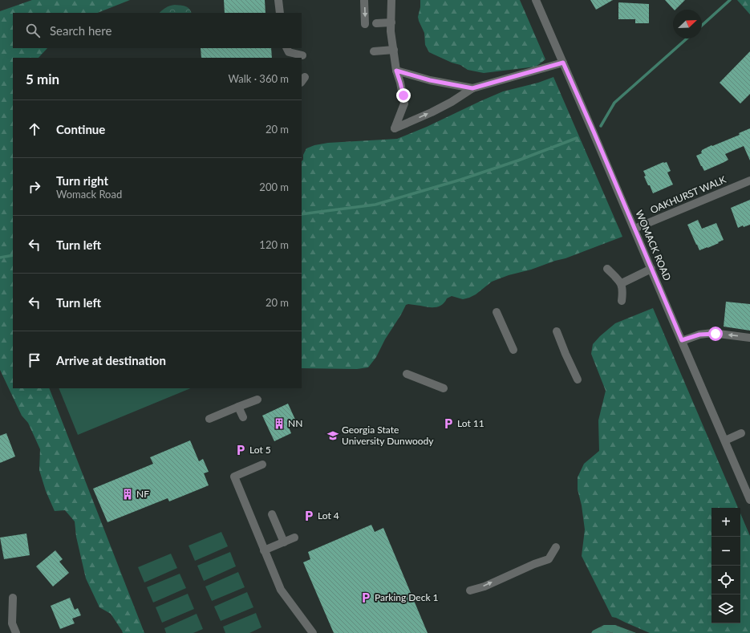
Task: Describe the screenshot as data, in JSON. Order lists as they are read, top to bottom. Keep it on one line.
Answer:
{"streets":{"street":["OAKHURST WALK","WOMACK ROAD"]},"crossings":[["OAKHURST WALK","WOMACK ROAD"]],"places":{"building":["NN","NF"],"parking":["Lot 11","Lot 5","Lot 4","Parking Deck 1"],"school or university":["Georgia State University Dunwoody"]},"north":"top right","page":{"search":"Search here","heading":["5 min","Walk · 360 m"],"list":[["Continue","20 m"],["Turn right","Womack Road","200 m"],["Turn left","120 m"],["Turn left","20 m"],"Arrive at destination"],"map_buttons":["+","−"]}}
